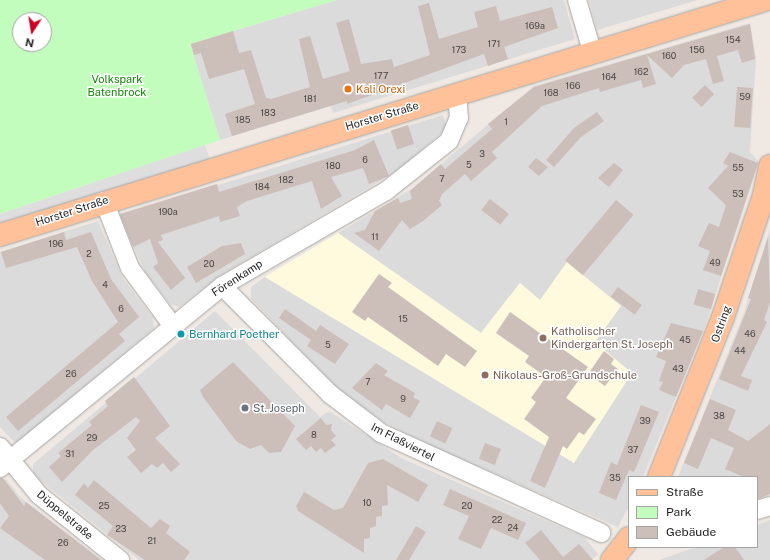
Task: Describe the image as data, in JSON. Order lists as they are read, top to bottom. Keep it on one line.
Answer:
{"streets":{"main road":["Horster Straße","Ostring"],"street":["Förenkamp","Im Flaßviertel","Düppelstraße"]},"crossings":[["Horster Straße","Förenkamp"],["Förenkamp","Im Flaßviertel"],["Förenkamp","Düppelstraße"]],"parks":["Volkspark Batenbrock"],"places":["Kali Orexi","Bernhard Poether","Katholischer Kindergarten St. Joseph","Nikolaus-Groß-Grundschule","St. Joseph"],"house_numbers":["169a","154","171","173","156","160","162","177","164","166","168","59","181","183","185","1","3","6","5","180","55","7","182","184","53","190a","11","196","2","49","20","4","6","15","46","45","5","44","43","26","7","9","38","39","8","29","37","31","35","10","25","20","22","24","23","21","26"],"legend":["Straße","Park","Gebäude"],"north":"bottom"}
